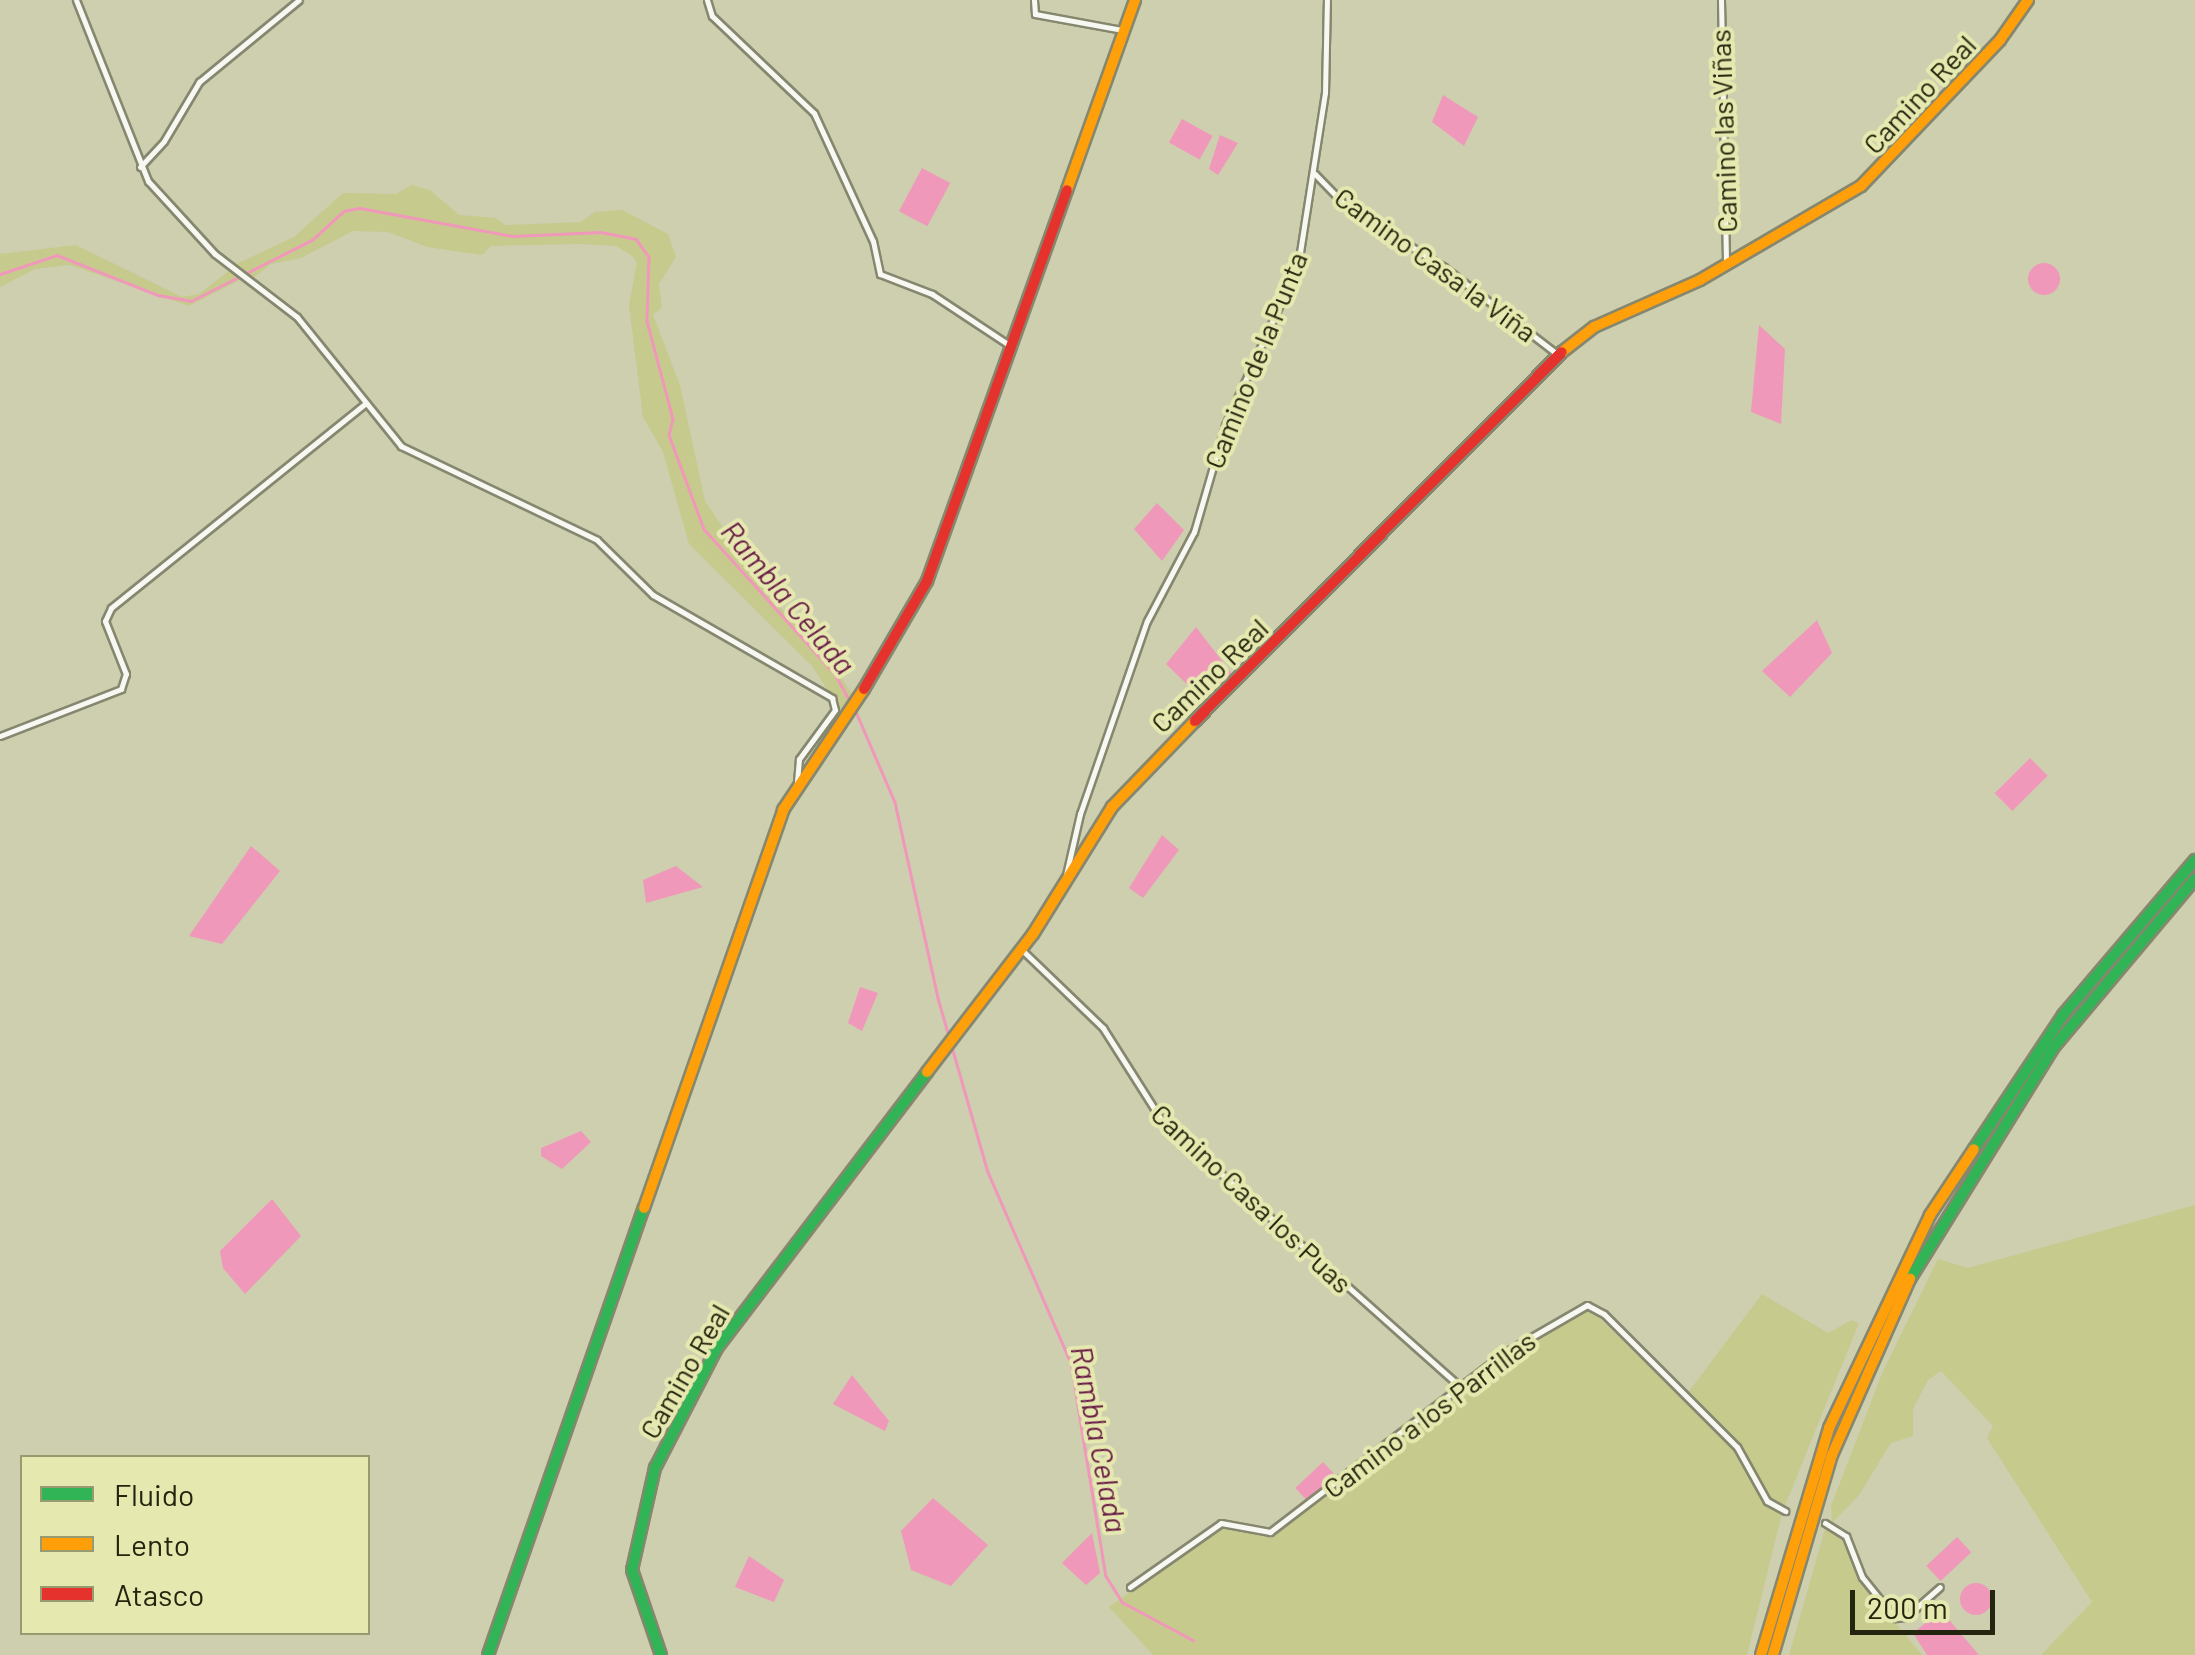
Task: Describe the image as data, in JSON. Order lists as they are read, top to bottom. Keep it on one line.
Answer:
{"streets":{"main road":["Camino Real"],"street":["Camino las Viñas","Camino Casa la Viña","Camino de la Punta","Camino Casa los Puas","Camino a los Parrillas"]},"crossings":[["Camino Real","Camino las Viñas"],["Camino Real","Camino Casa la Viña"],["Camino Real","Camino de la Punta"],["Camino Real","Camino Casa los Puas"],["Camino Casa la Viña","Camino de la Punta"],["Camino Casa los Puas","Camino a los Parrillas"]],"water":["Rambla Celada"],"legend":["Fluido","Lento","Atasco"],"scale_bar":"200 m"}
